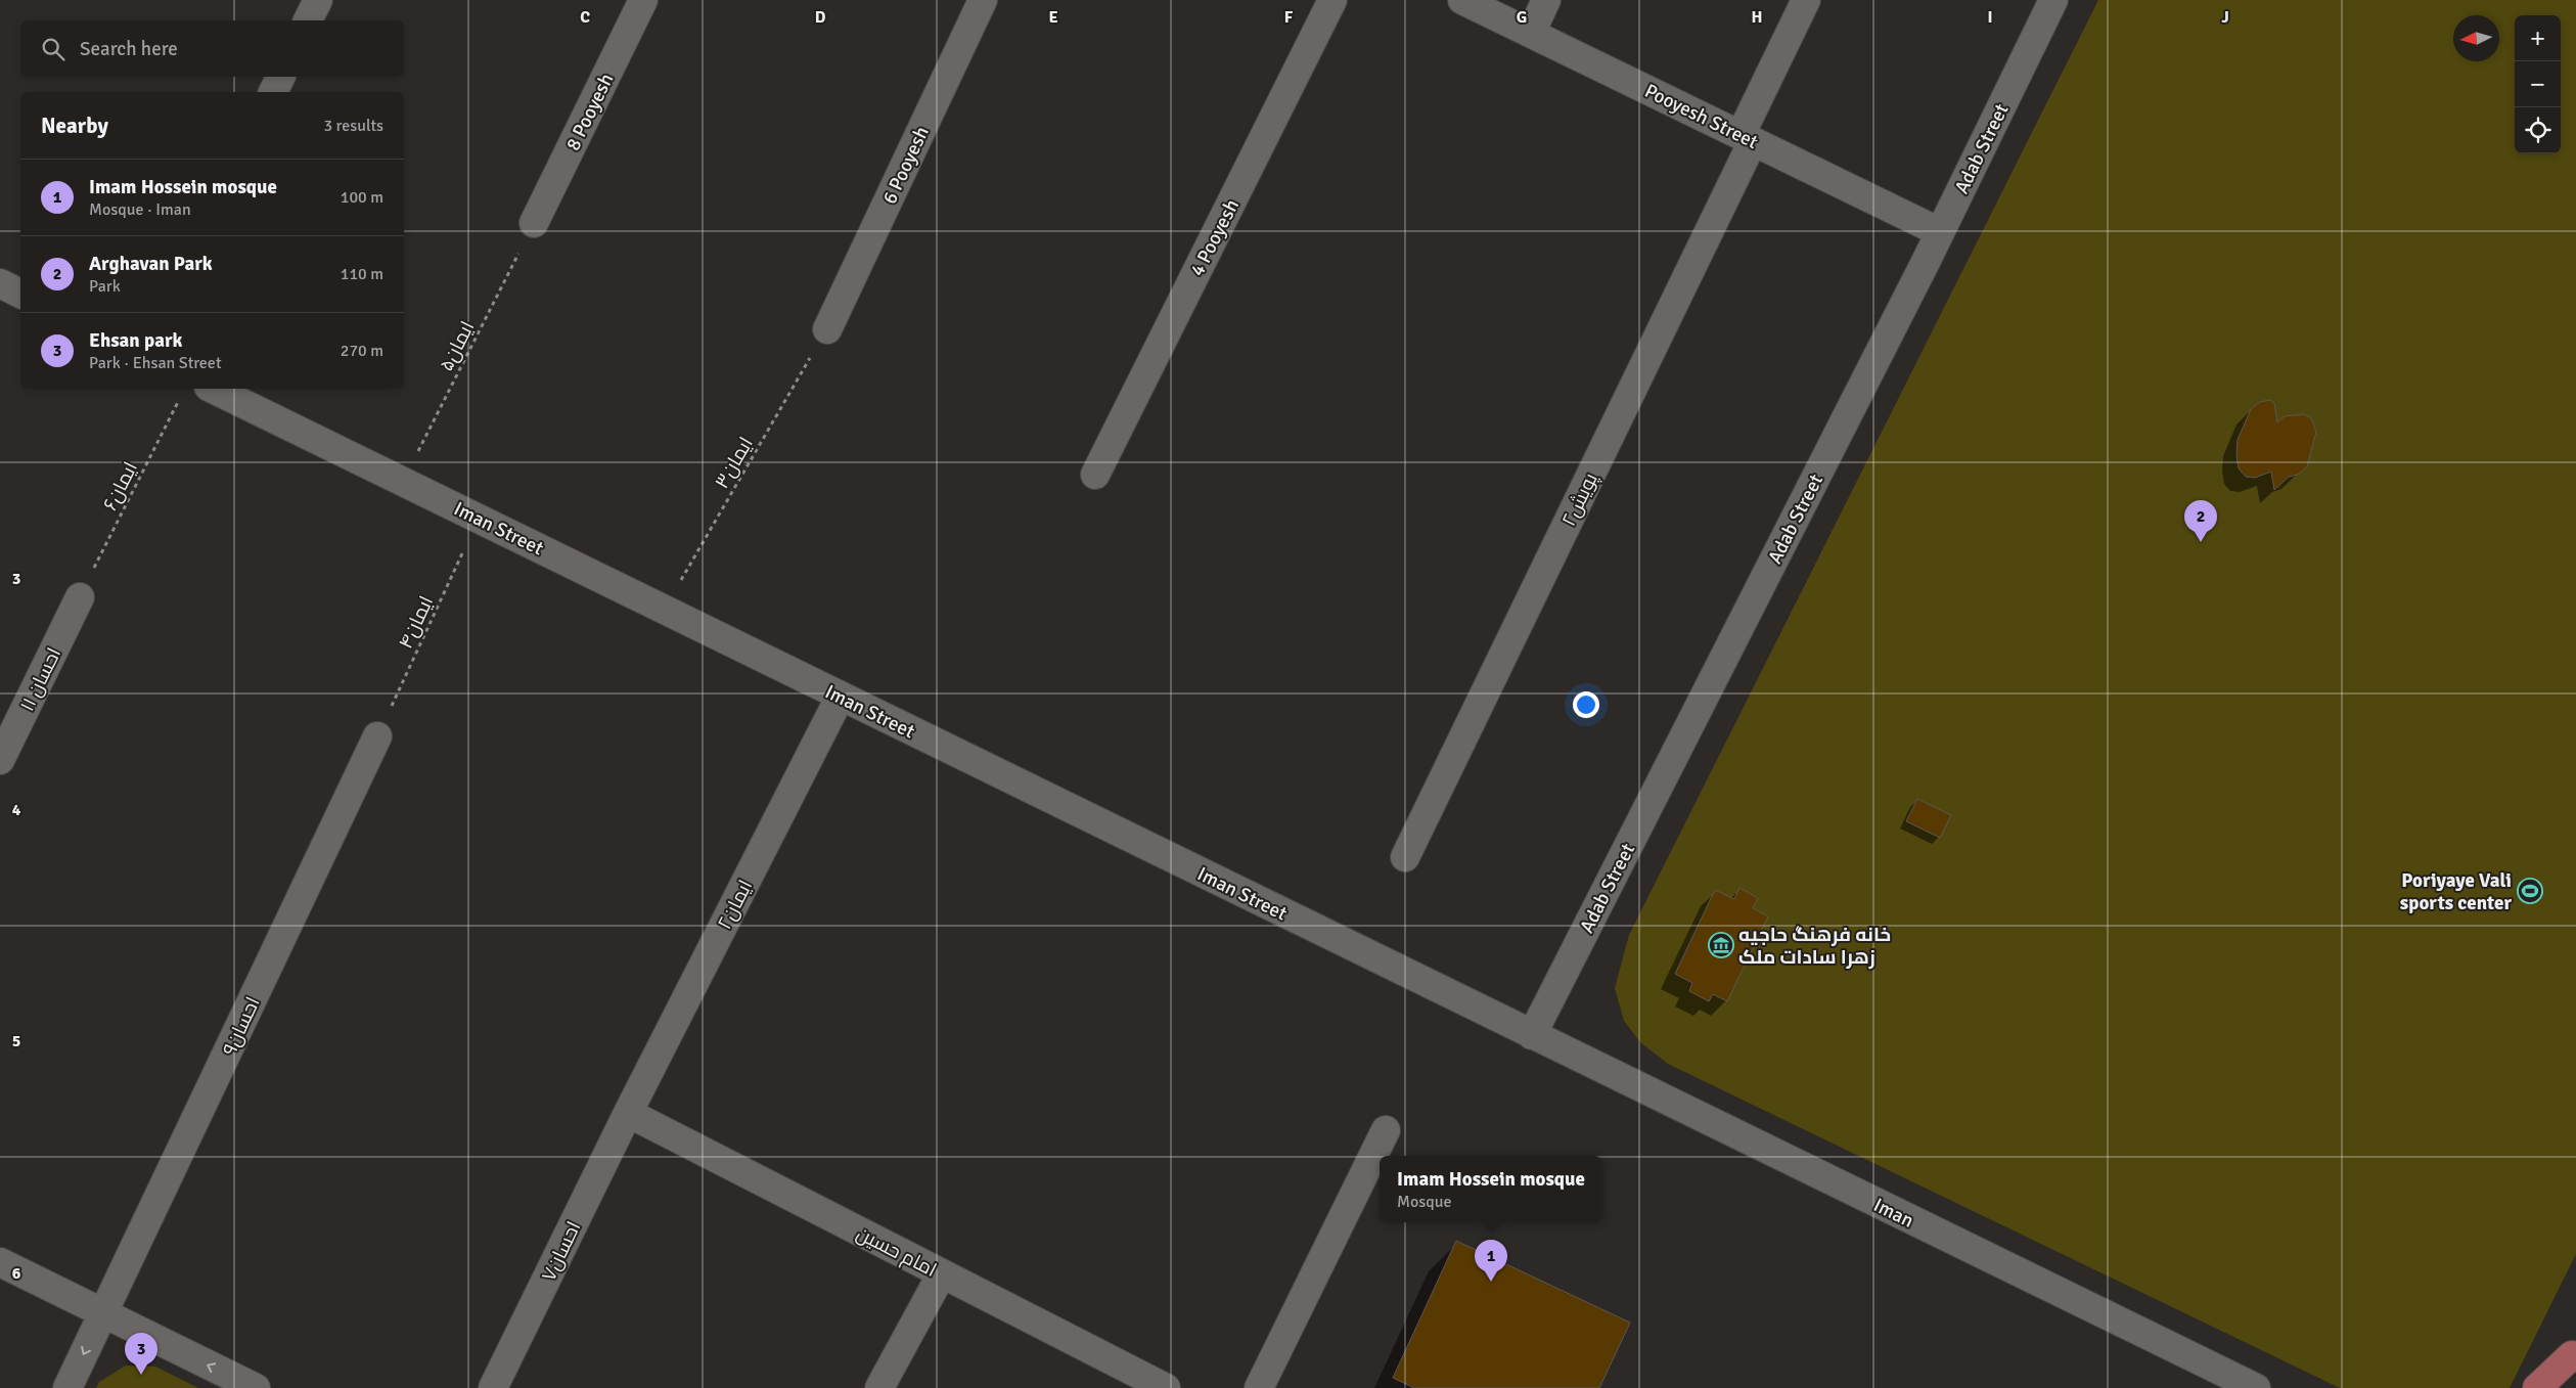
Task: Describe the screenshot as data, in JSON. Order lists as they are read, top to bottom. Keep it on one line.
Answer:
{"streets":{"street":["8 Pooyesh","Pooyesh Street","Adab Street","6 Pooyesh","4 Pooyesh","پویش۲","Iman Street","احسان ۱۱","ایمان۲","احسان۹","Iman","احسان۷","امام حسین"],"path":["ایمان۵","ایمان۳","ایمان۶","ایمان۴"]},"crossings":[["8 Pooyesh","ایمان۵"],["Pooyesh Street","Adab Street"],["Pooyesh Street","پویش۲"],["Adab Street","Iman Street"],["Adab Street","Iman"],["6 Pooyesh","ایمان۳"],["ایمان۵","Iman Street"],["ایمان۳","Iman Street"],["ایمان۶","احسان ۱۱"],["Iman Street","ایمان۴"],["Iman Street","ایمان۲"],["Iman Street","Iman"],["ایمان۴","احسان۹"],["ایمان۲","احسان۷"],["ایمان۲","امام حسین"],["احسان۷","امام حسین"]],"places":{"sports":["Poriyaye Vali sports center"],"museum":["خانه فرهنگ حاجیه زهرا سادات ملک"]},"north":"left","page":{"map_buttons":["+","−"],"search":"Search here","heading":["Nearby","3 results"],"list":[{"mark":"1","name":"Imam Hossein mosque","note":"Mosque · Iman","value":"100 m"},{"mark":"2","name":"Arghavan Park","note":"Park","value":"110 m"},{"mark":"3","name":"Ehsan park","note":"Park · Ehsan Street","value":"270 m"}],"pins":["2","1","3"],"popup":["Imam Hossein mosque","Mosque"]},"grid":{"columns":["C","D","E","F","G","H","I","J"],"rows":["3","4","5","6"]}}
